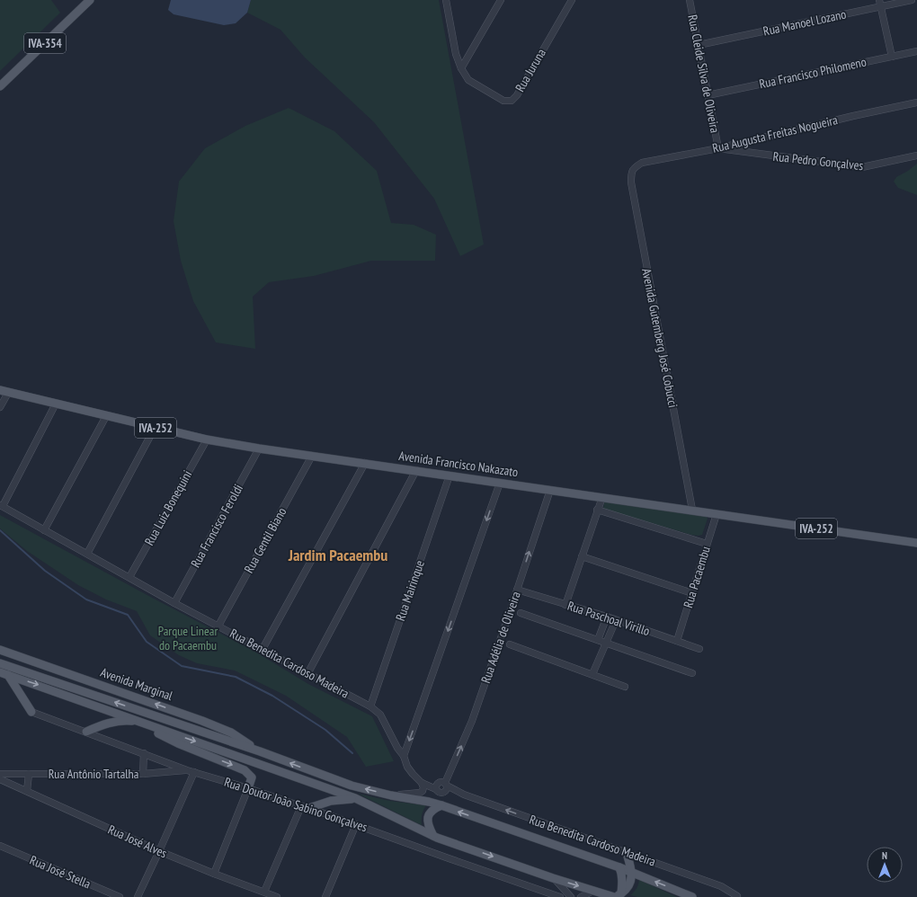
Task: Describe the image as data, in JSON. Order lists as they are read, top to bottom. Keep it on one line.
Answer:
{"streets":{"main road":["IVA-354","IVA-252","Avenida Francisco Nakazato","Avenida Marginal"],"street":["Rua Manoel Lozano","Rua Juruna","Rua Francisco Philomeno","Rua Cleide Silva de Oliveira","Rua Augusta Freitas Nogueira","Rua Pedro Gonçalves","Avenida Gutemberg José Cobucci","Rua Luiz Bonequini","Rua Francisco Feroldi","Rua Gentil Biano","Rua Pacaembu","Rua Mairinque","Rua Paschoal Virillo","Rua Adélia de Oliveira","Rua Benedita Cardoso Madeira","Rua Antônio Tartalha","Rua Doutor João Sabino Gonçalves","Rua José Alves","Rua José Stella"]},"crossings":[["Rua Manoel Lozano","Rua Cleide Silva de Oliveira"],["Rua Francisco Philomeno","Rua Cleide Silva de Oliveira"],["Rua Cleide Silva de Oliveira","Rua Augusta Freitas Nogueira"],["Rua Cleide Silva de Oliveira","Rua Pedro Gonçalves"],["Rua Augusta Freitas Nogueira","Rua Pedro Gonçalves"],["Rua Augusta Freitas Nogueira","Avenida Gutemberg José Cobucci"],["Avenida Gutemberg José Cobucci","Avenida Francisco Nakazato"],["Avenida Francisco Nakazato","Rua Luiz Bonequini"],["Avenida Francisco Nakazato","Rua Francisco Feroldi"],["Avenida Francisco Nakazato","Rua Gentil Biano"],["Avenida Francisco Nakazato","Rua Pacaembu"],["Avenida Francisco Nakazato","Rua Mairinque"],["Avenida Francisco Nakazato","Rua Adélia de Oliveira"],["Rua Luiz Bonequini","Rua Benedita Cardoso Madeira"],["Rua Francisco Feroldi","Rua Benedita Cardoso Madeira"],["Rua Gentil Biano","Rua Benedita Cardoso Madeira"],["Rua Pacaembu","Rua Paschoal Virillo"],["Rua Mairinque","Rua Benedita Cardoso Madeira"],["Rua Paschoal Virillo","Rua Adélia de Oliveira"],["Rua Adélia de Oliveira","Rua Benedita Cardoso Madeira"],["Rua Antônio Tartalha","Rua Doutor João Sabino Gonçalves"]],"districts":["Jardim Pacaembu"],"parks":["Parque Linear do Pacaembu"],"north":"top"}
